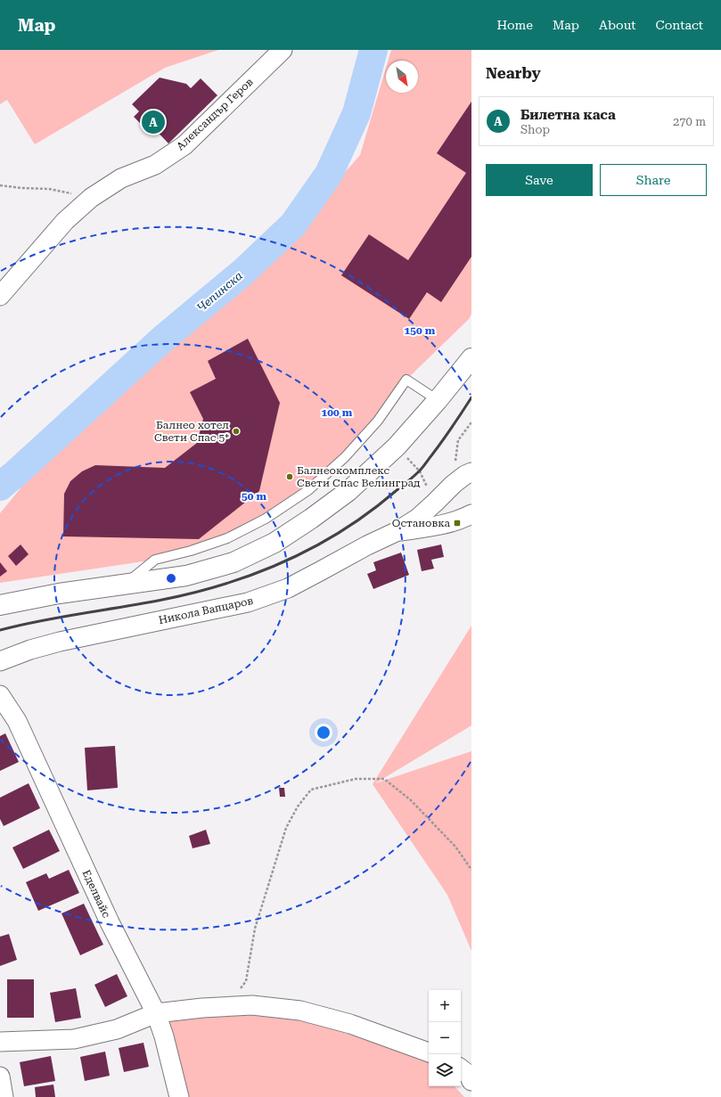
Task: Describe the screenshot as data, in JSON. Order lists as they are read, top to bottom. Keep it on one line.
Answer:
{"streets":{"street":["Александър Геров","Никола Вапцаров","Еделвайс"]},"water":["Чепинска"],"places":{"other":["Балнео хотел Свети Спас 5*","Балнеокомплекс Свети Спас Велинград"],"transit":["Остановка"]},"north":"bottom right","page":{"header":"Map","nav":["Home","Map","About","Contact"],"heading":"Nearby","list":[{"mark":"A","name":"Билетна каса","note":"Shop","value":"270 m"}],"pins":"A","buttons":["Save","Share"],"map_buttons":["+","−"]},"rings":["150 m","100 m","50 m"]}
